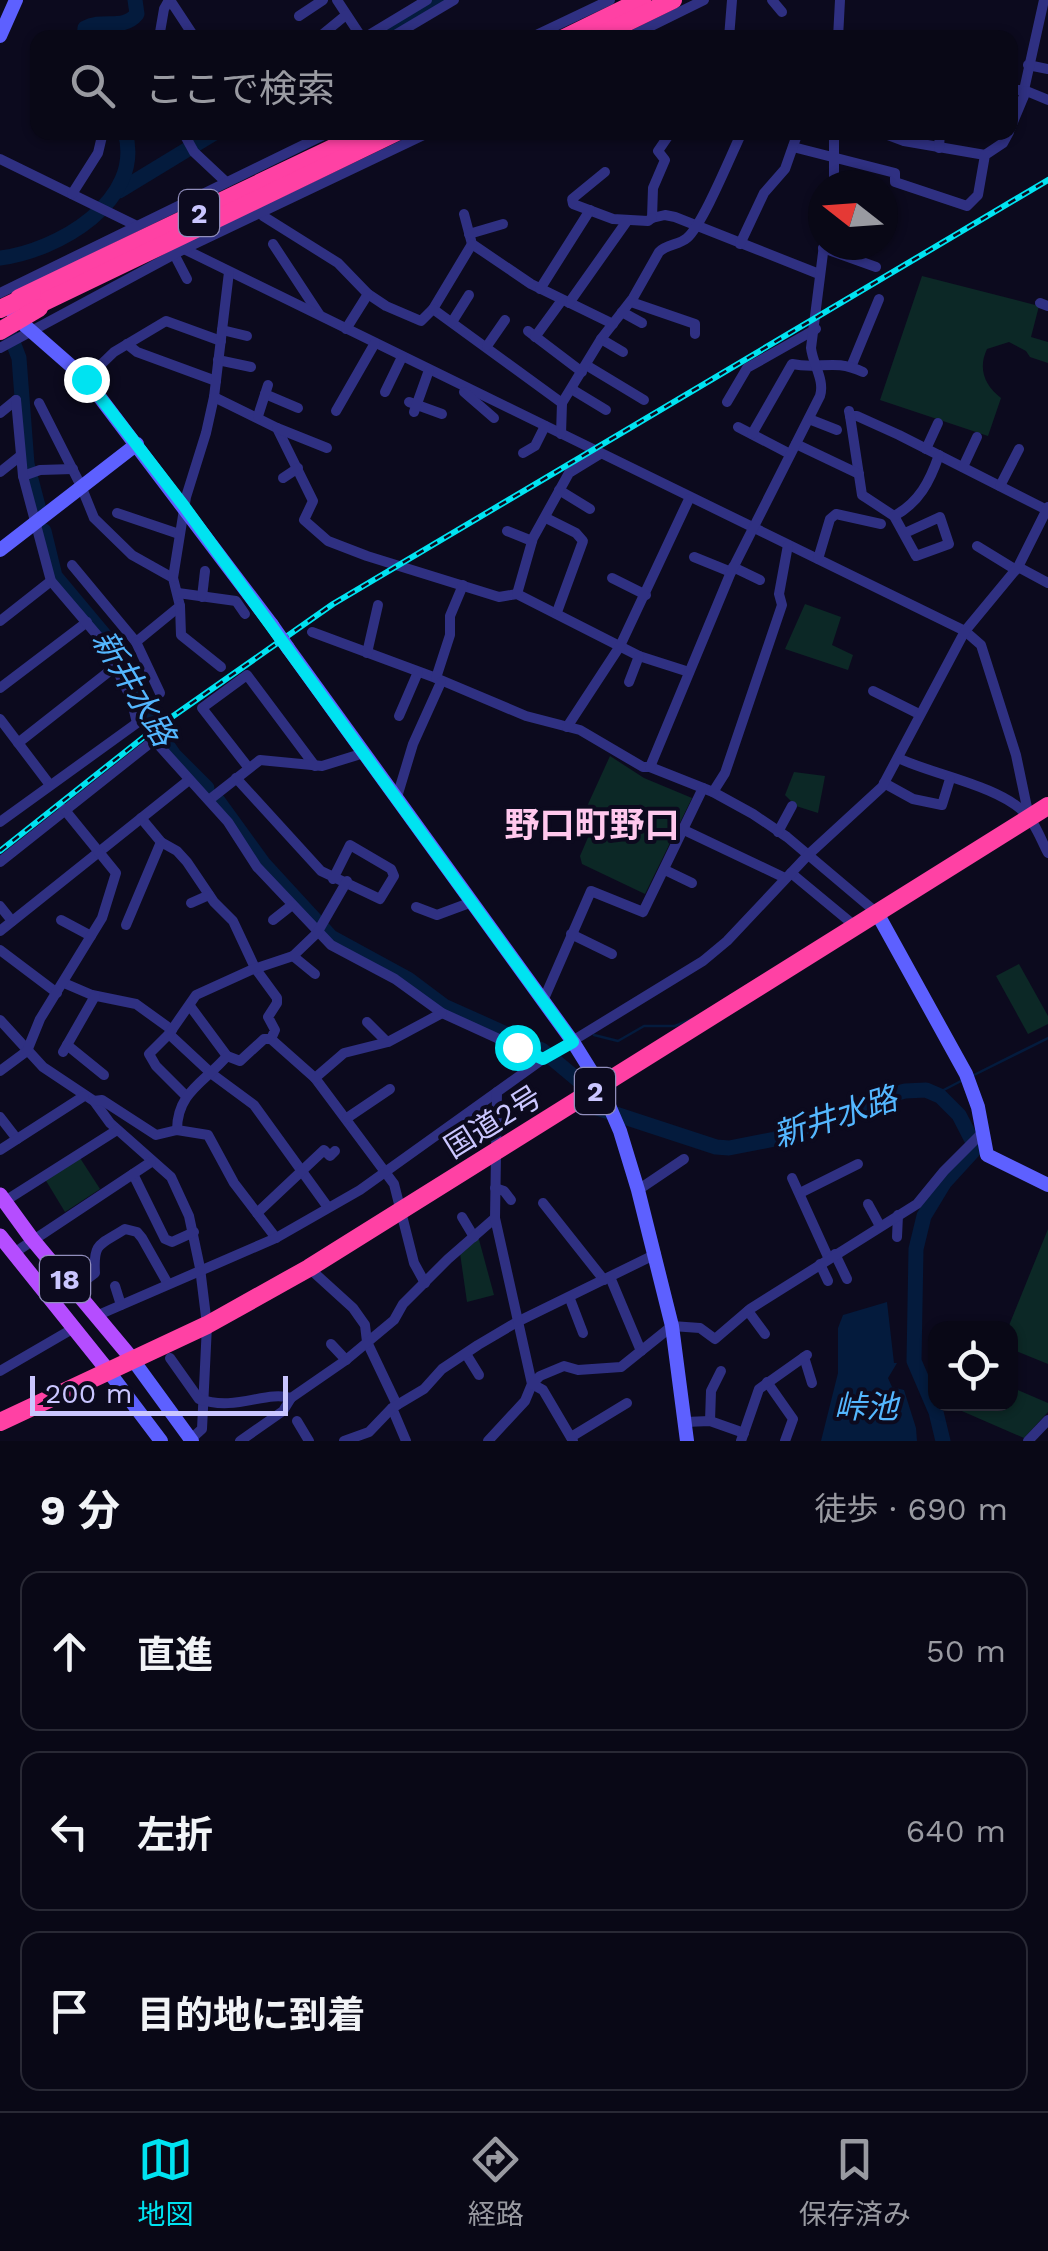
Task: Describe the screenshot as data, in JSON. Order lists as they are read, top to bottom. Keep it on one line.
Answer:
{"streets":{"highway":["2","国道2号"],"main road":["18"]},"crossings":[["国道2号","18"]],"districts":["野口町野口"],"water":["新井水路","峠池"],"scale_bar":"200 m","north":"left","page":{"search":"ここで検索","scale":"200 m","heading":["9 分","徒歩 · 690 m"],"list":[["直進","50 m"],["左折","640 m"],"目的地に到着"],"nav":["地図","経路","保存済み"]}}
